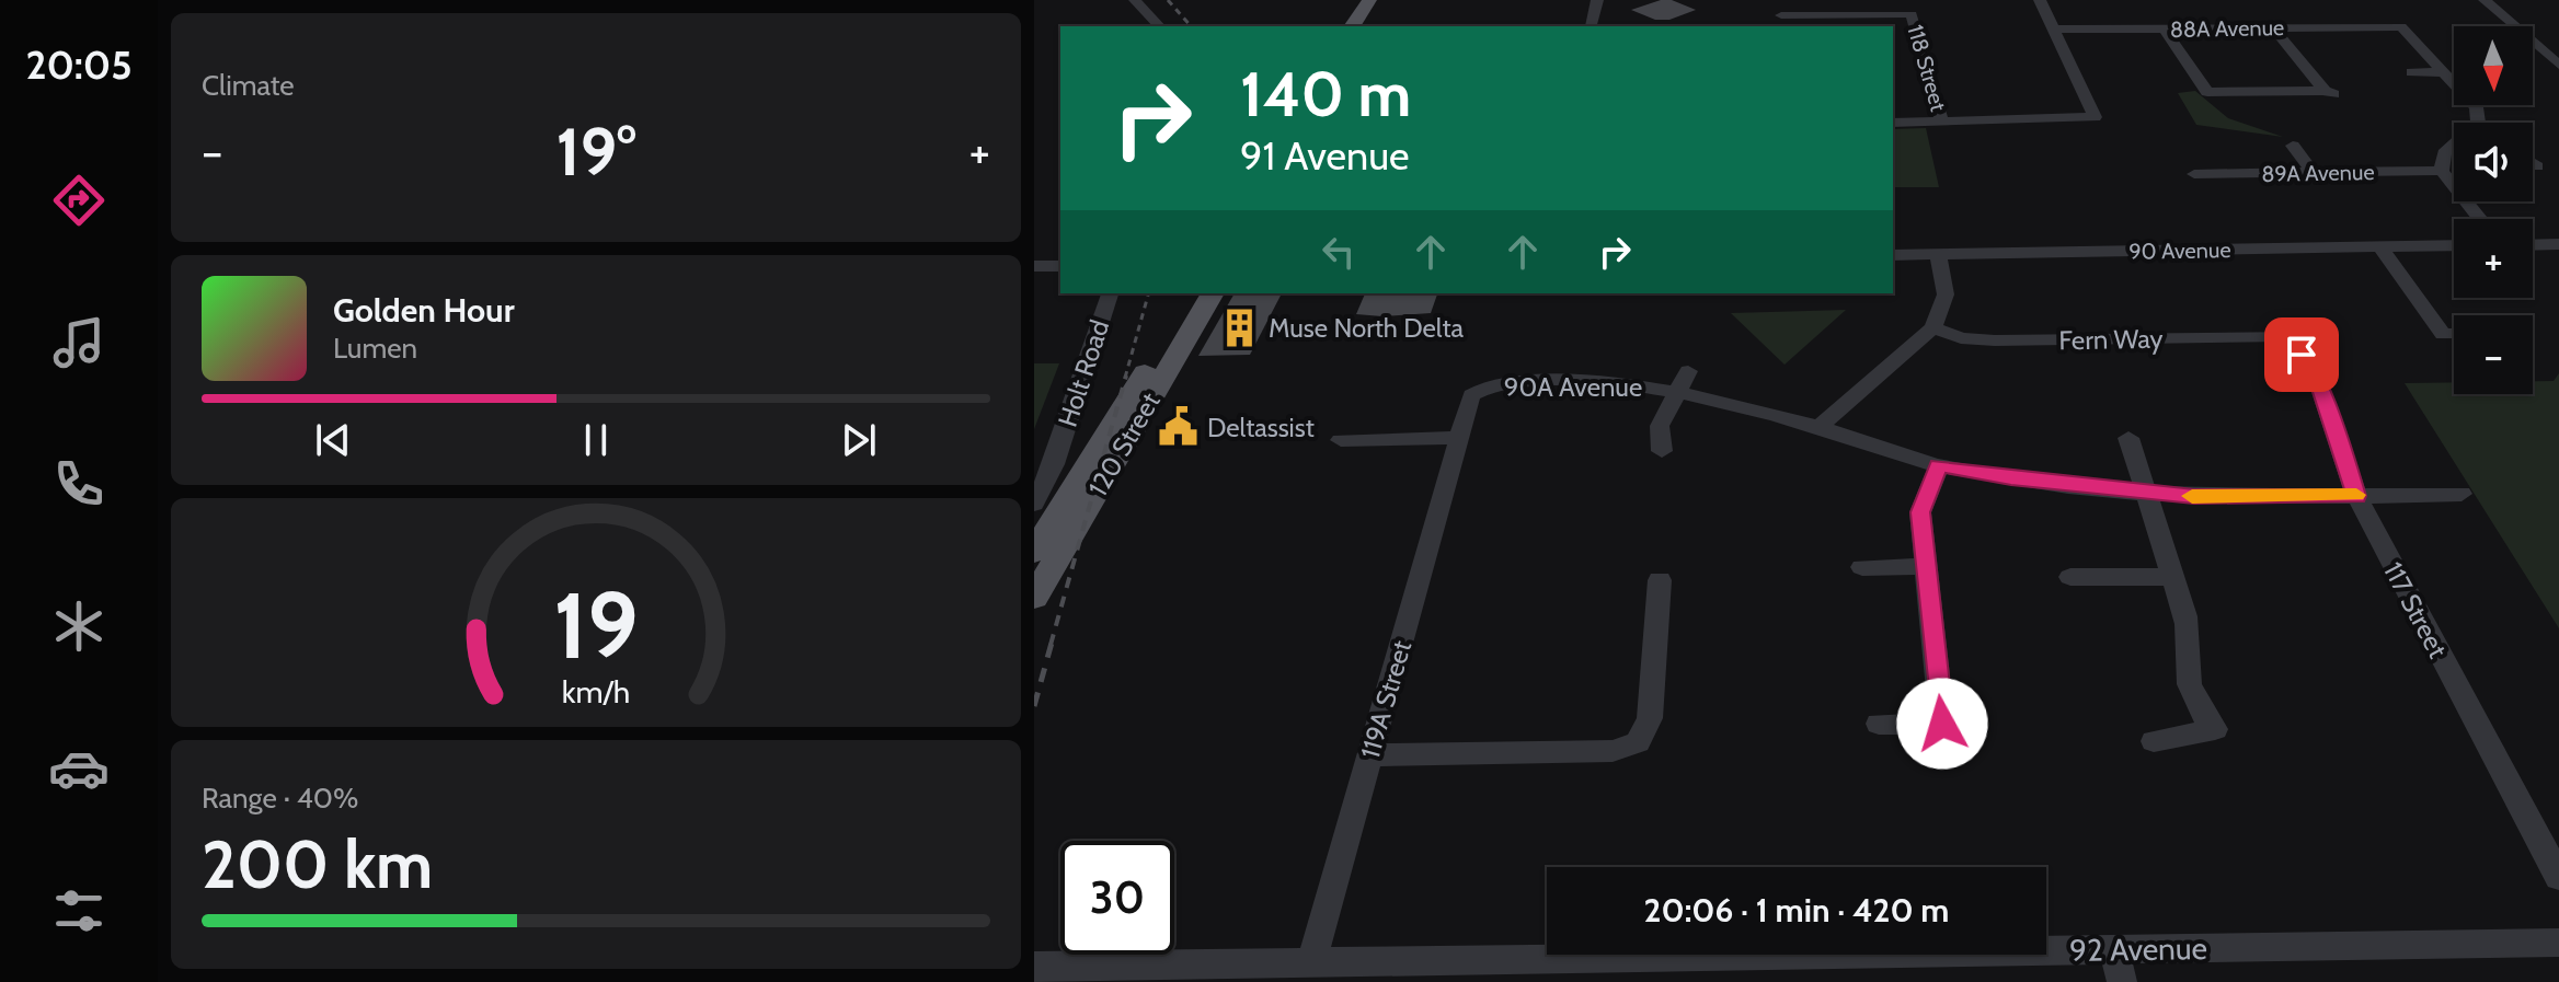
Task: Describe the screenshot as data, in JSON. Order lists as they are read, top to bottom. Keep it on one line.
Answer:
{"streets":{"main road":["120 Street"],"street":["88A Avenue","118 Street","89A Avenue","90 Avenue","Fern Way","Holt Road","90A Avenue","117 Street","119A Street","92 Avenue"]},"crossings":[["Fern Way","117 Street"],["90A Avenue","117 Street"],["90A Avenue","119A Street"],["119A Street","92 Avenue"]],"places":{"building":["Muse North Delta"],"public building":["Deltassist"]},"north":"bottom","page":{"tabs":"20:05","tile":["Climate",["Range · 40%","200 km"]],"map_buttons":["+","−"],"turn":["140 m","91 Avenue"],"heat":["−","19°","+"],"song":["Golden Hour","Lumen"],"limit":"30","trip":"20:06 · 1 min · 420 m","gauge":["19","km/h"]}}
